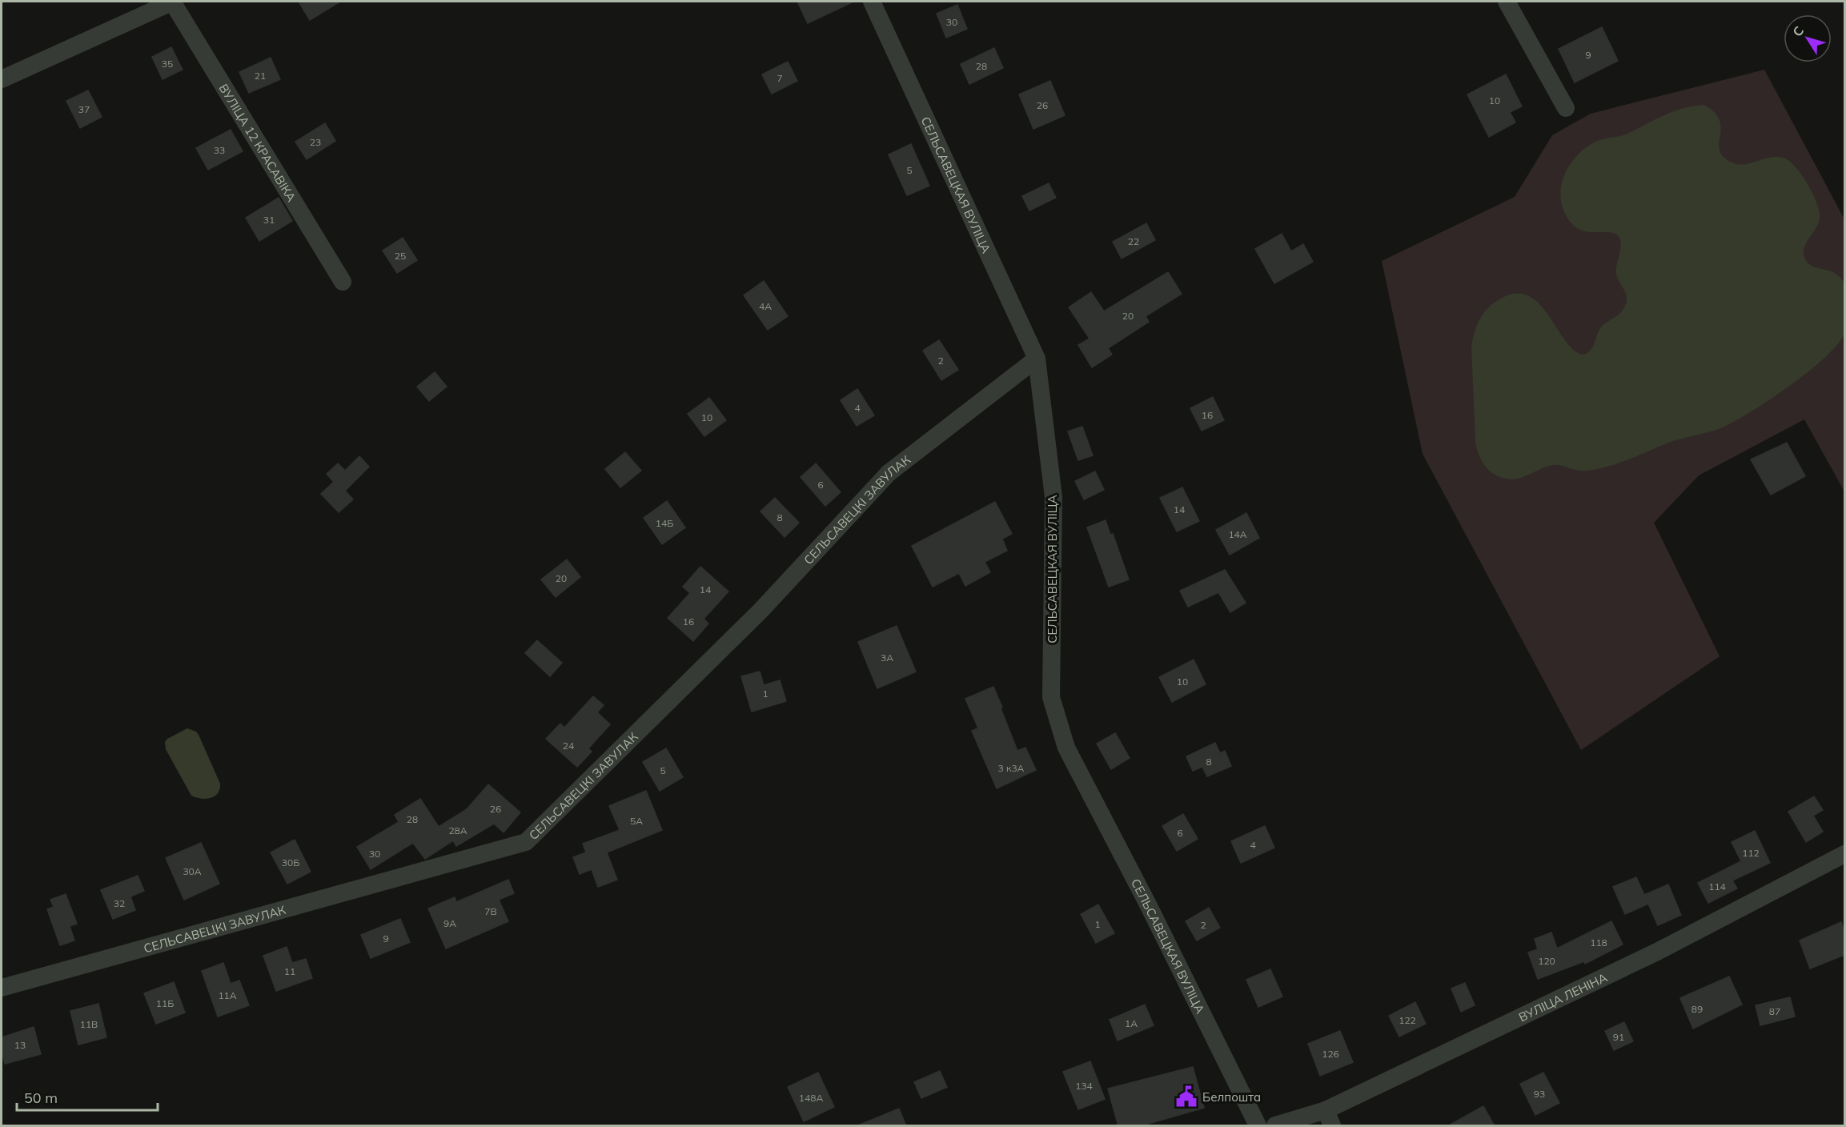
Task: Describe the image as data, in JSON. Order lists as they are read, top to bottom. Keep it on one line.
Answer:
{"streets":{"street":["ВУЛІЦА 12 КРАСАВІКА","СЕЛЬСАВЕЦКАЯ ВУЛІЦА","СЕЛЬСАВЕЦКІ ЗАВУЛАК","ВУЛІЦА ЛЕНІНА"]},"crossings":[["СЕЛЬСАВЕЦКАЯ ВУЛІЦА","СЕЛЬСАВЕЦКІ ЗАВУЛАК"]],"places":{"public building":["Белпошта"]},"house_numbers":["30","9","35","28","21","7","10","26","37","23","33","5","31","22","25","4А","20","2","4","16","10","6","14","8","14Б","14А","20","14","16","3А","10","1","24","8","3 к3А","5","26","28","5А","28А","6","4","112","30","30Б","30А","114","32","7В","9А","1","2","9","118","120","11","11А","11Б","89","87","122","1А","11В","91","13","126","134","93","148А"],"scale_bar":"50 m","north":"top left"}
